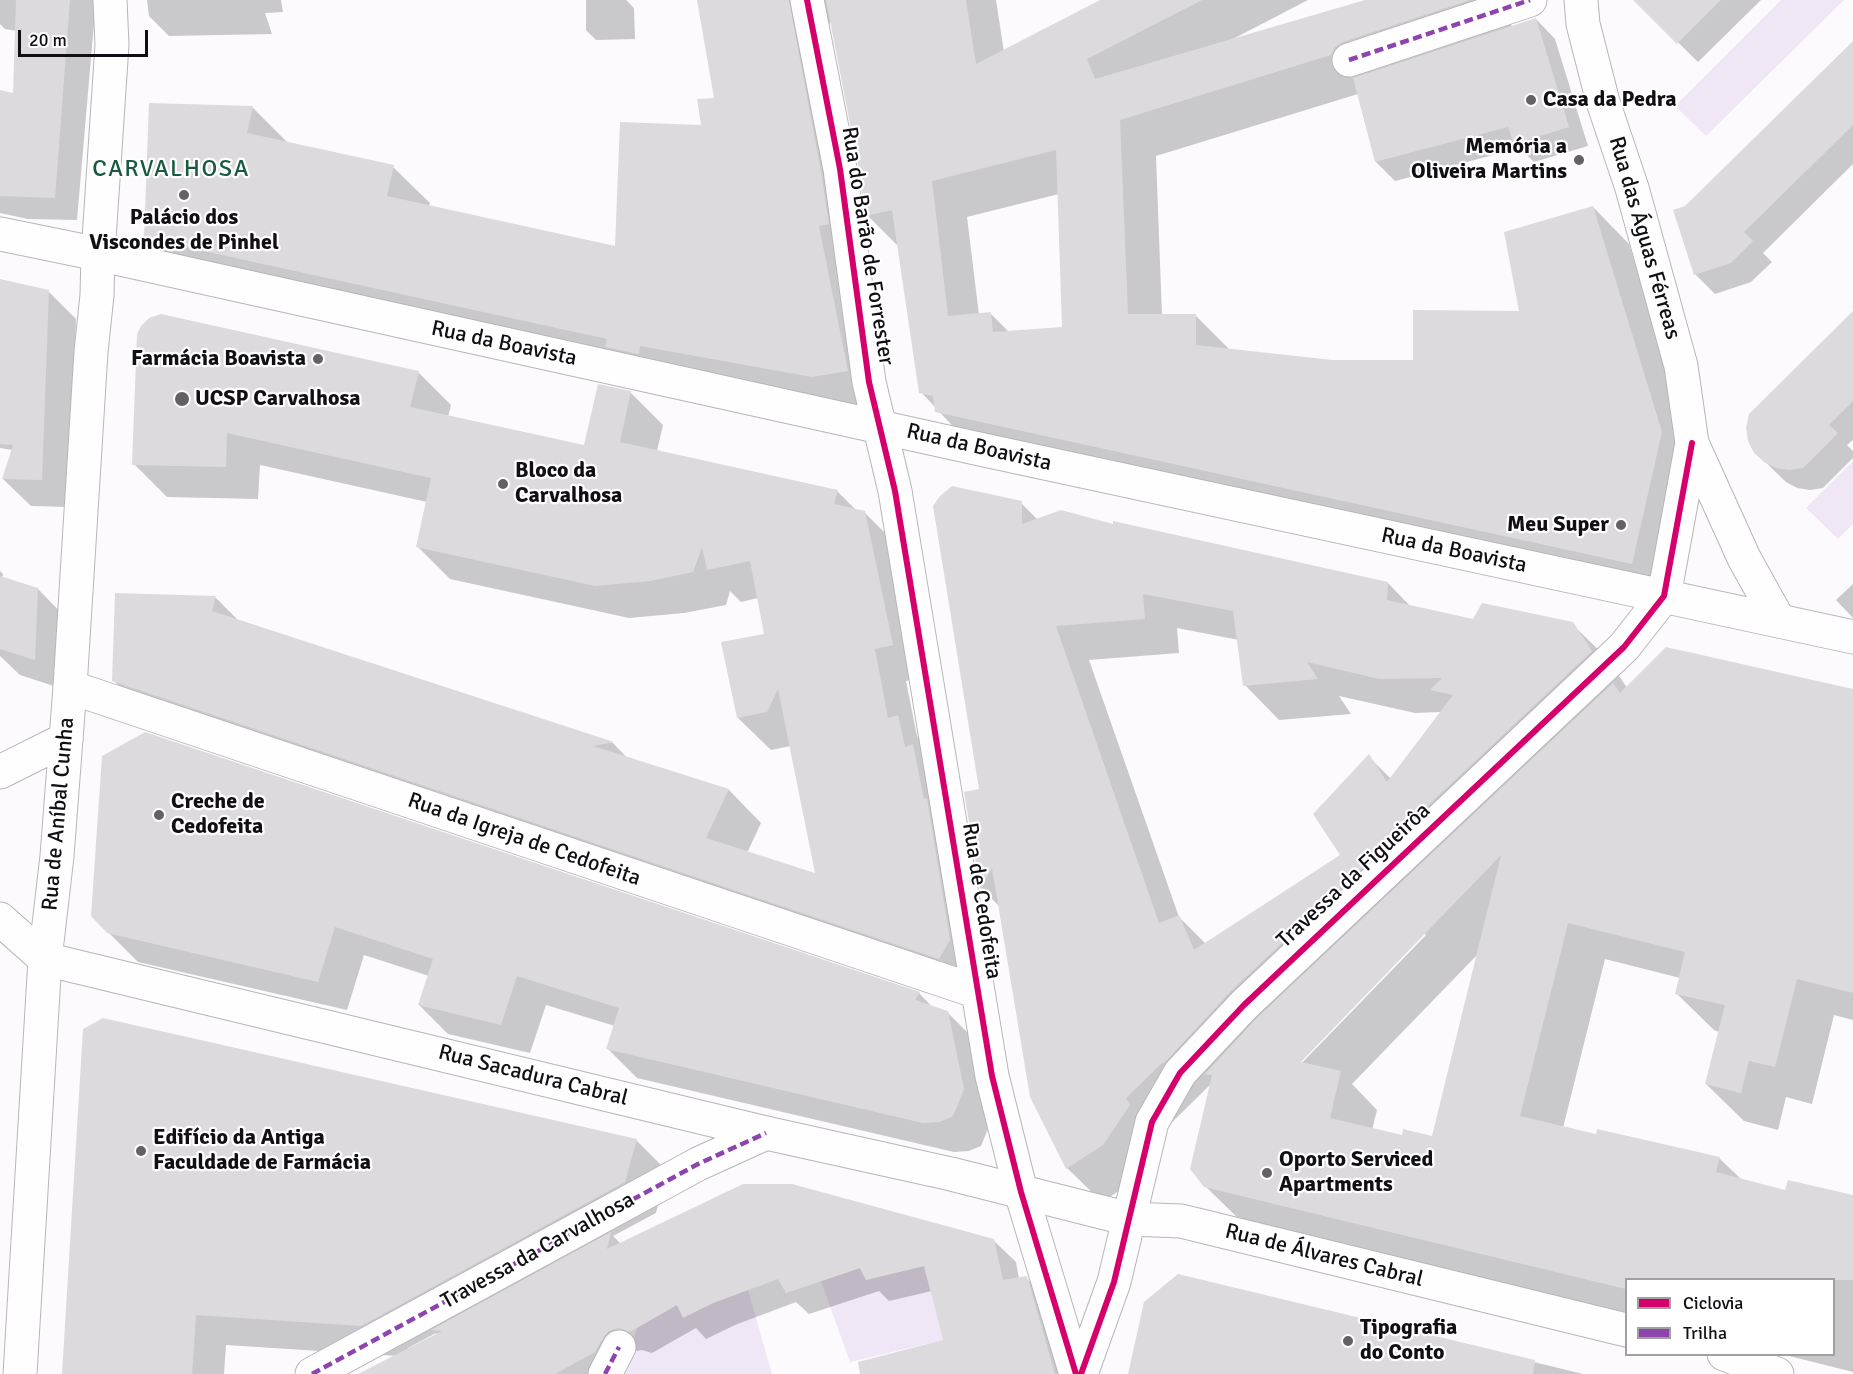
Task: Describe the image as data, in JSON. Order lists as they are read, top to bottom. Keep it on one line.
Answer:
{"streets":{"street":["Rua das Águas Férreas","Rua do Barão de Forrester","Rua da Boavista","Rua de Aníbal Cunha","Rua da Igreja de Cedofeita","Travessa da Figueirôa","Rua de Cedofeita","Rua Sacadura Cabral","Travessa da Carvalhosa","Rua de Álvares Cabral"]},"crossings":[["Rua das Águas Férreas","Rua da Boavista"],["Rua das Águas Férreas","Travessa da Figueirôa"],["Rua do Barão de Forrester","Rua da Boavista"],["Rua do Barão de Forrester","Rua de Cedofeita"],["Rua da Boavista","Rua de Aníbal Cunha"],["Rua da Boavista","Travessa da Figueirôa"],["Rua da Boavista","Rua de Cedofeita"],["Rua de Aníbal Cunha","Rua da Igreja de Cedofeita"],["Rua de Aníbal Cunha","Rua Sacadura Cabral"],["Rua da Igreja de Cedofeita","Rua de Cedofeita"],["Travessa da Figueirôa","Rua de Álvares Cabral"],["Rua de Cedofeita","Rua Sacadura Cabral"],["Rua de Cedofeita","Rua de Álvares Cabral"],["Rua Sacadura Cabral","Travessa da Carvalhosa"],["Rua Sacadura Cabral","Rua de Álvares Cabral"]],"districts":["CARVALHOSA"],"places":["Casa da Pedra","Memória a Oliveira Martins","Palácio dos Viscondes de Pinhel","Farmácia Boavista","UCSP Carvalhosa","Bloco da Carvalhosa","Meu Super","Creche de Cedofeita","Edifício da Antiga Faculdade de Farmácia","Oporto Serviced Apartments","Tipografia do Conto"],"legend":["Ciclovia","Trilha"],"scale_bar":"20 m"}
